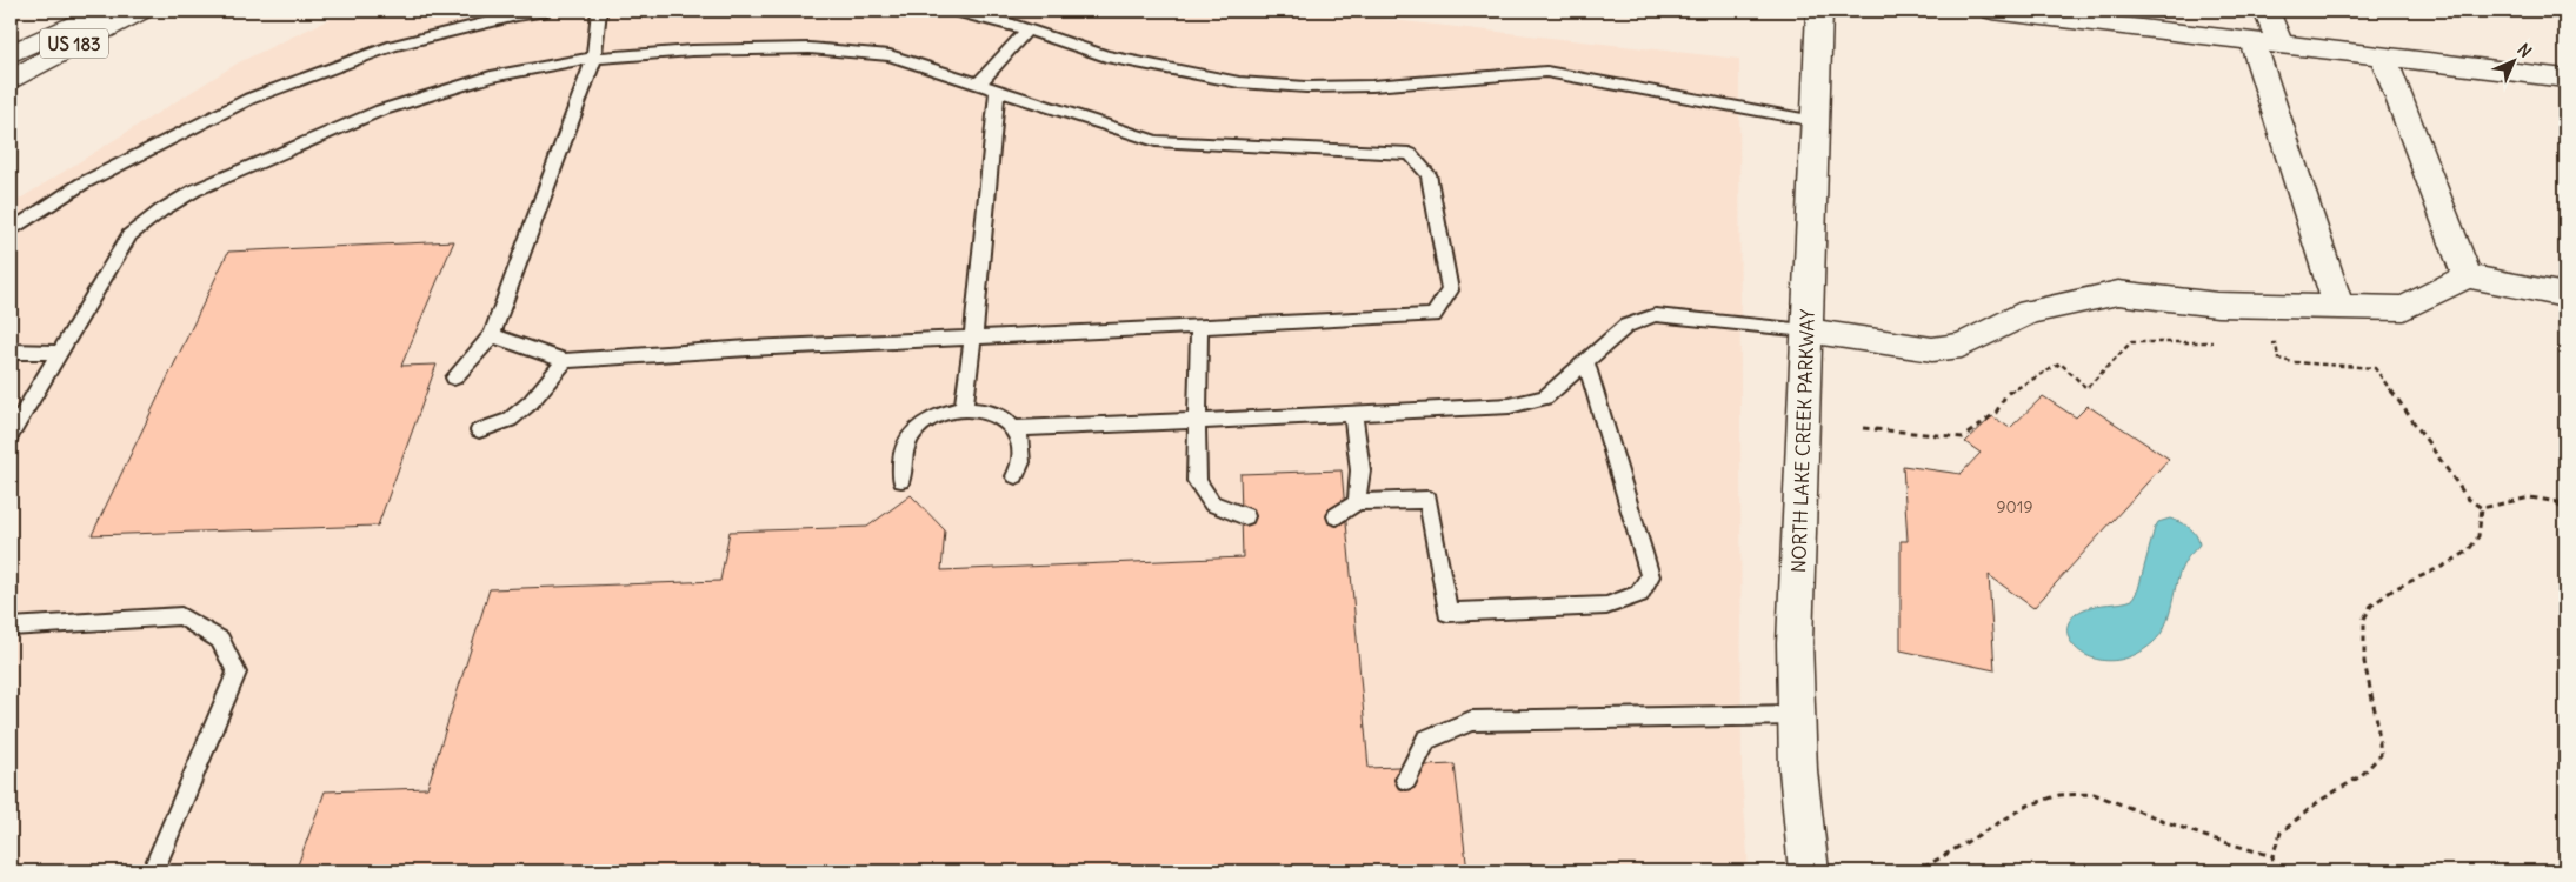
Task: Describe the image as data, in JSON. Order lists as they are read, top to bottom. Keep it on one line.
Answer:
{"streets":{"main road":["US 183","NORTH LAKE CREEK PARKWAY"]},"house_numbers":["9019"],"north":"top right"}
